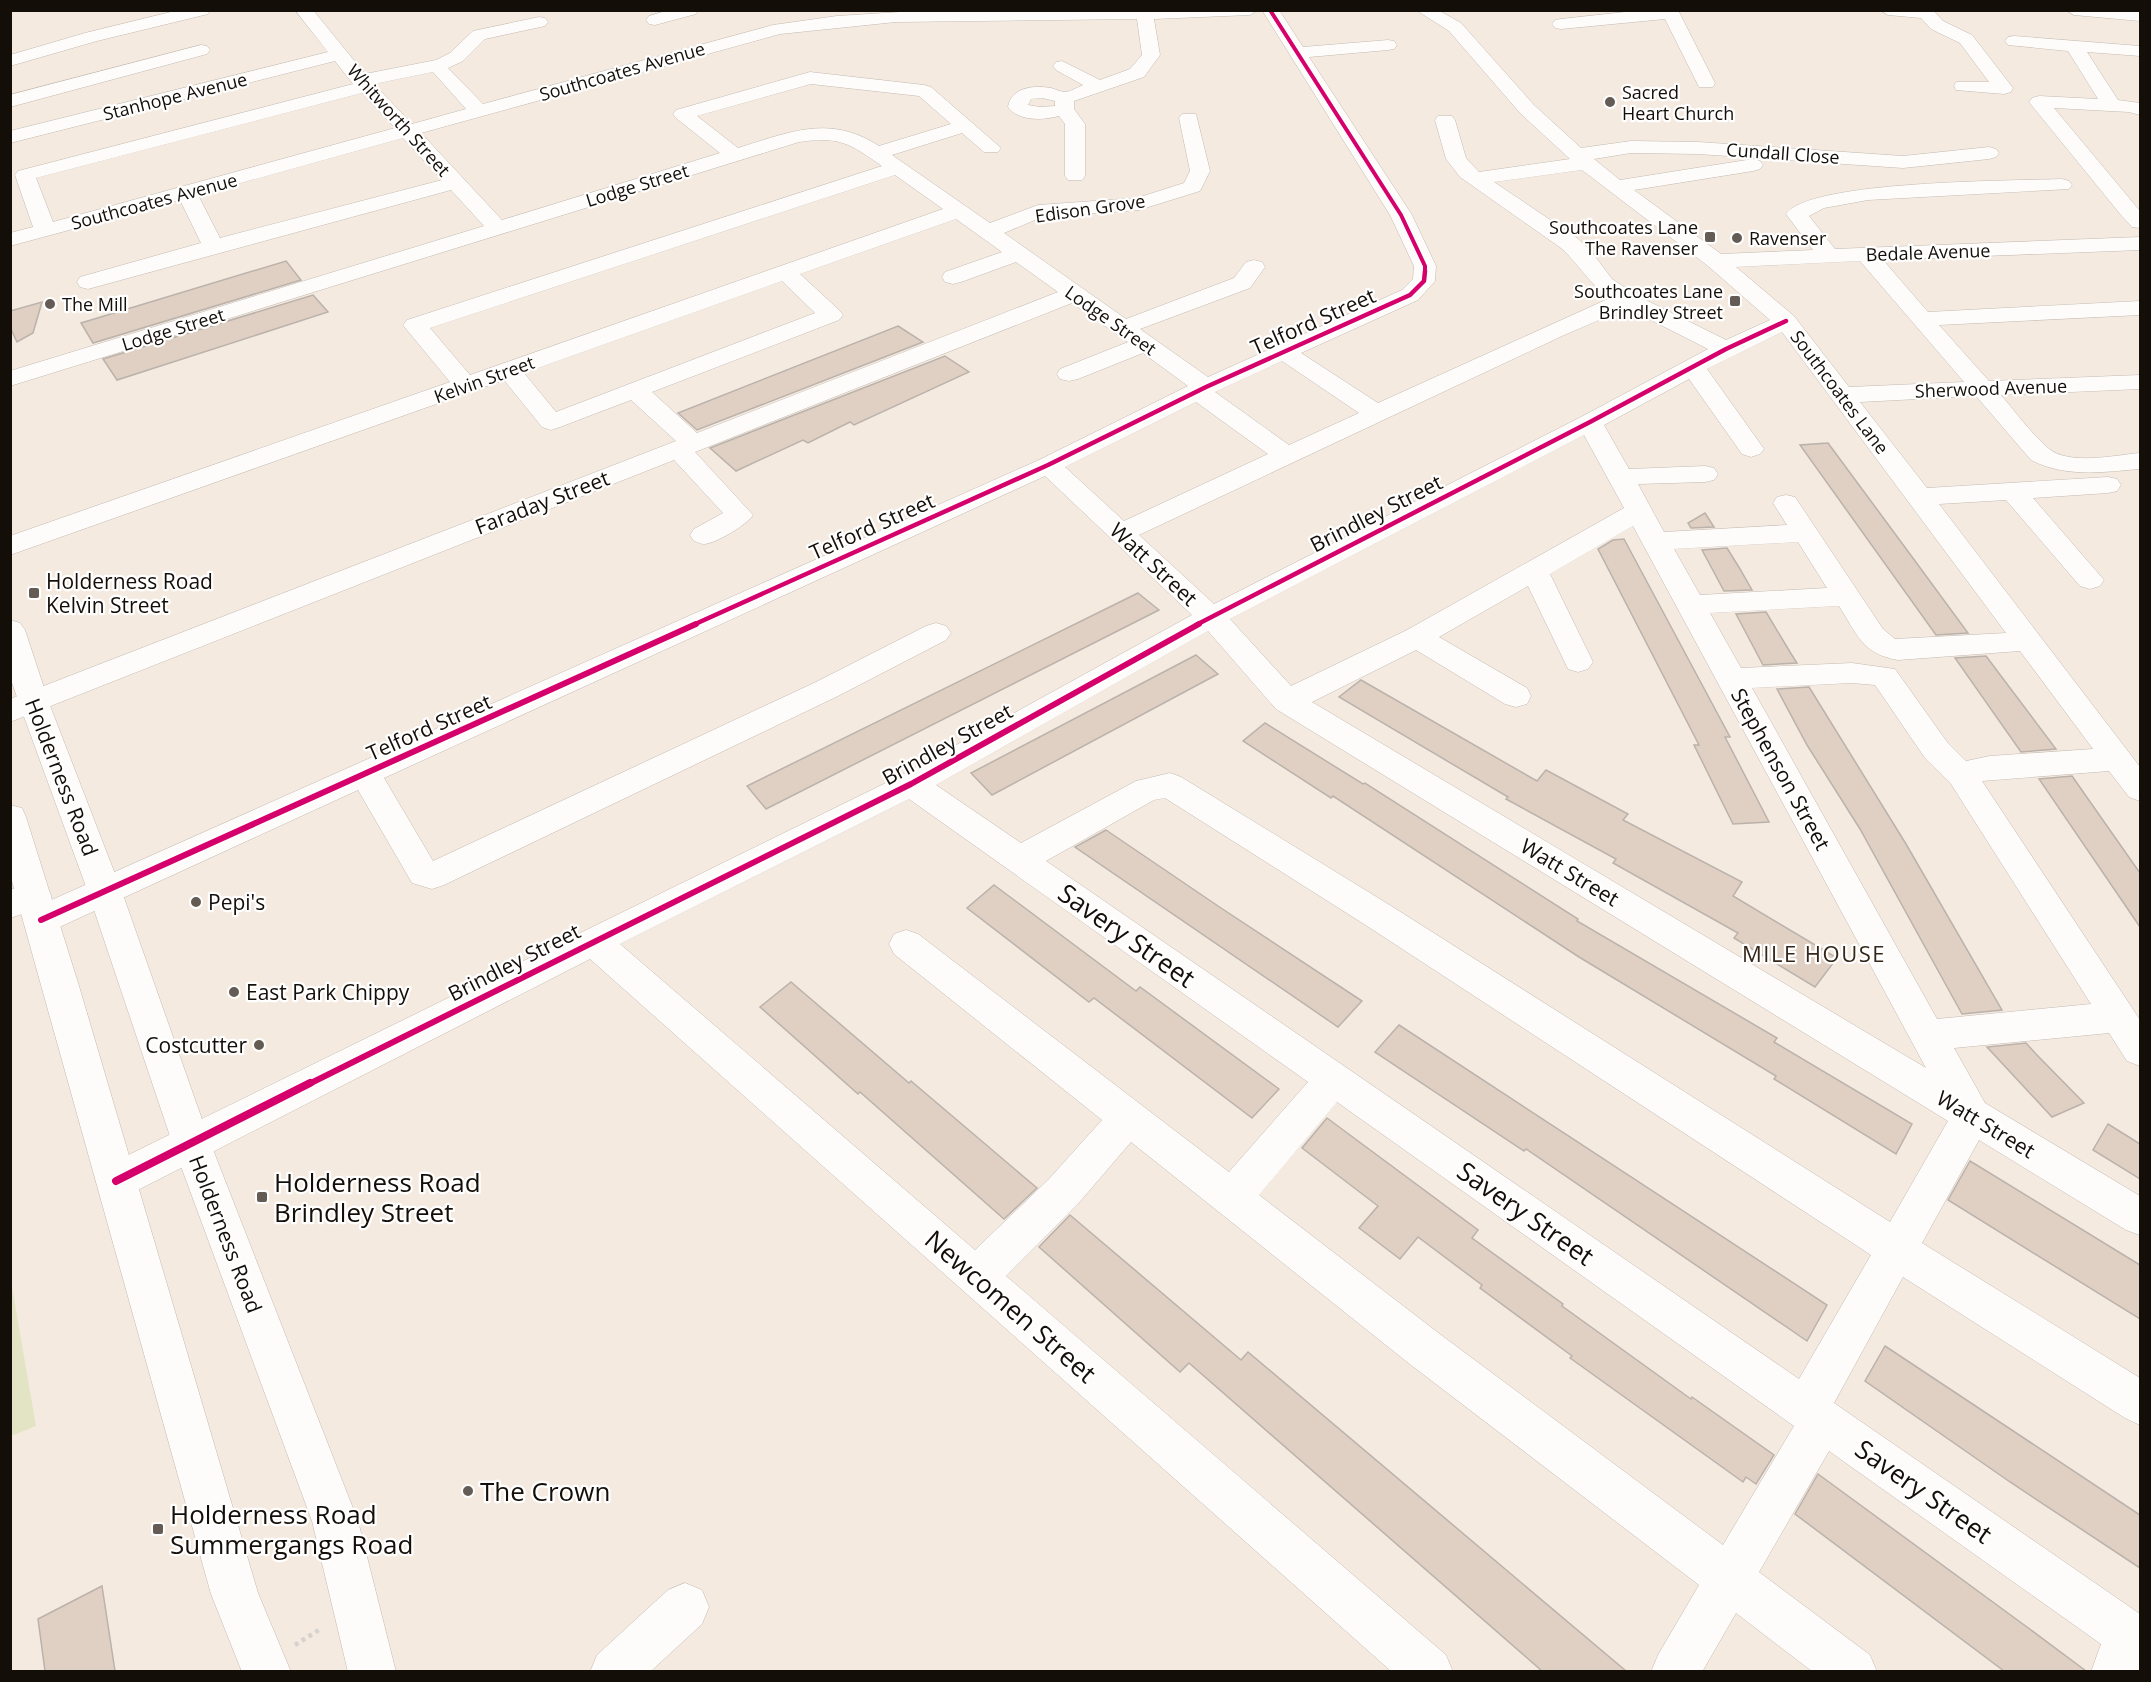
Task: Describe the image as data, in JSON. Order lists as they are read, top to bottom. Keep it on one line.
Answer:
{"streets":{"main road":["Southcoates Avenue","Stanhope Avenue","Whitworth Street","Cundall Close","Lodge Street","Edison Grove","Bedale Avenue","Telford Street","Kelvin Street","Sherwood Avenue","Southcoates Lane","Faraday Street","Brindley Street","Watt Street","Stephenson Street","Holderness Road","Savery Street","Newcomen Street"]},"crossings":[["Southcoates Avenue","Whitworth Street"],["Stanhope Avenue","Whitworth Street"],["Whitworth Street","Lodge Street"],["Cundall Close","Southcoates Lane"],["Lodge Street","Edison Grove"],["Lodge Street","Telford Street"],["Lodge Street","Kelvin Street"],["Lodge Street","Faraday Street"],["Bedale Avenue","Southcoates Lane"],["Telford Street","Watt Street"],["Telford Street","Holderness Road"],["Sherwood Avenue","Southcoates Lane"],["Southcoates Lane","Brindley Street"],["Faraday Street","Holderness Road"],["Brindley Street","Watt Street"],["Brindley Street","Stephenson Street"],["Brindley Street","Holderness Road"],["Brindley Street","Savery Street"],["Brindley Street","Newcomen Street"],["Watt Street","Stephenson Street"]],"districts":["MILE HOUSE"],"places":{"other":["Sacred Heart Church","Ravenser","The Mill","Pepi's","East Park Chippy","Costcutter","The Crown"],"transit":["Southcoates Lane The Ravenser","Southcoates Lane Brindley Street","Holderness Road Kelvin Street","Holderness Road Brindley Street","Holderness Road Summergangs Road"]}}
